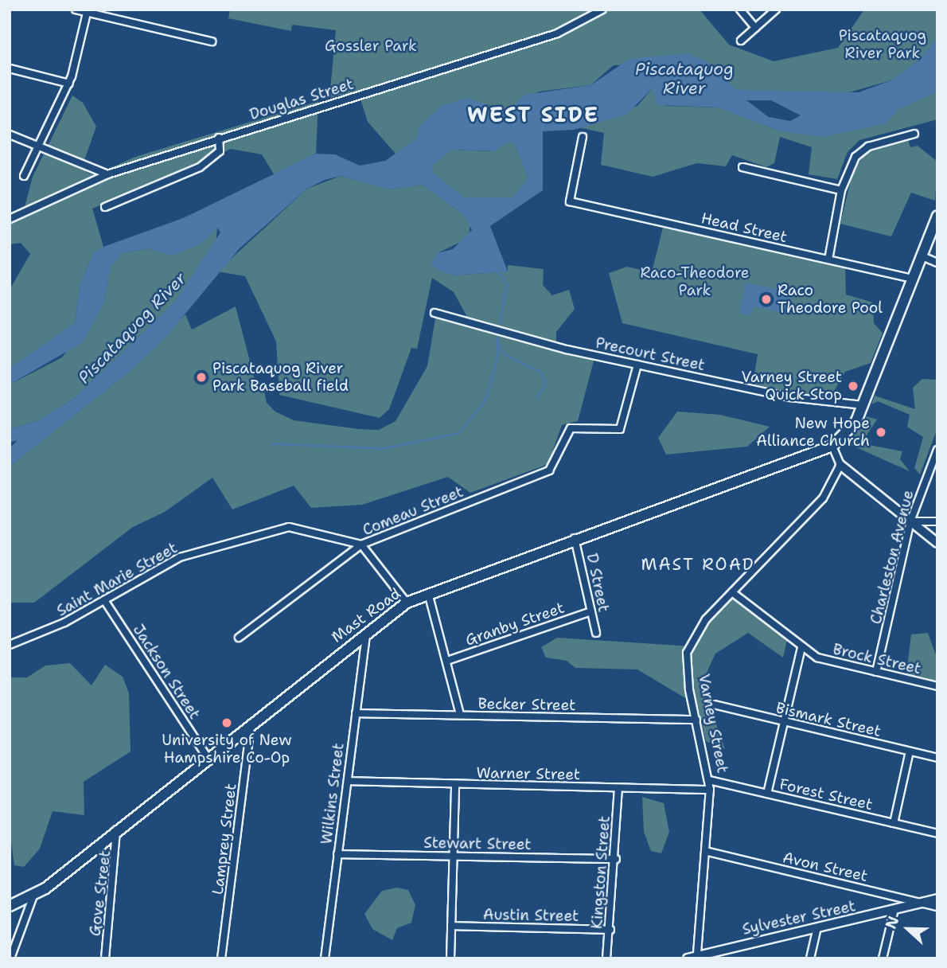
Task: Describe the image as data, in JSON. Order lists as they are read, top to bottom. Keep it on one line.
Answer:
{"streets":{"main road":["Mast Road"],"street":["Douglas Street","Head Street","Precourt Street","Comeau Street","Charleston Avenue","Saint Marie Street","D Street","Granby Street","Brock Street","Jackson Street","Becker Street","Bismark Street","Varney Street","Warner Street","Wilkins Street","Forest Street","Lamprey Street","Stewart Street","Avon Street","Kingston Street","Gove Street","Austin Street","Sylvester Street"]},"crossings":[["Precourt Street","Comeau Street"],["Comeau Street","Saint Marie Street"],["Charleston Avenue","Brock Street"],["Saint Marie Street","Jackson Street"],["D Street","Mast Road"],["D Street","Granby Street"],["Mast Road","Jackson Street"],["Mast Road","Wilkins Street"],["Mast Road","Lamprey Street"],["Mast Road","Gove Street"],["Brock Street","Varney Street"],["Becker Street","Varney Street"],["Becker Street","Wilkins Street"],["Varney Street","Warner Street"],["Varney Street","Forest Street"],["Varney Street","Avon Street"],["Varney Street","Sylvester Street"],["Warner Street","Wilkins Street"],["Warner Street","Kingston Street"],["Wilkins Street","Stewart Street"],["Stewart Street","Kingston Street"],["Avon Street","Sylvester Street"],["Kingston Street","Austin Street"]],"districts":["WEST SIDE","MAST ROAD"],"water":["Piscataquog River"],"parks":["Piscataquog River Park","Gossler Park","Raco-Theodore Park"],"places":["Raco Theodore Pool","Piscataquog River Park Baseball field","Varney Street Quick Stop","New Hope Alliance Church","University of New Hampshire Co-Op"],"north":"left"}
